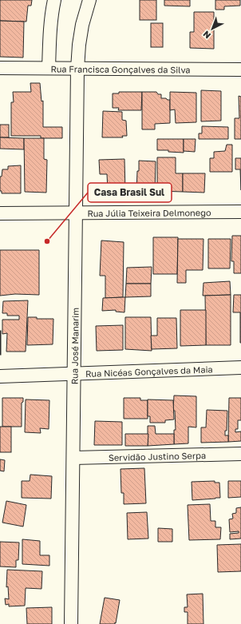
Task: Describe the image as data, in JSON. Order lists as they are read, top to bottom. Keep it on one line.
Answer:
{"streets":{"street":["Rua Francisca Gonçalves da Silva","Rua Júlia Teixeira Delmonego","Rua José Manarim","Rua Nicéas Gonçalves da Maia","Servidão Justino Serpa"]},"crossings":[["Rua Francisca Gonçalves da Silva","Rua José Manarim"],["Rua Júlia Teixeira Delmonego","Rua José Manarim"],["Rua José Manarim","Rua Nicéas Gonçalves da Maia"],["Rua José Manarim","Servidão Justino Serpa"]],"places":["Casa Brasil Sul"],"north":"bottom left"}
